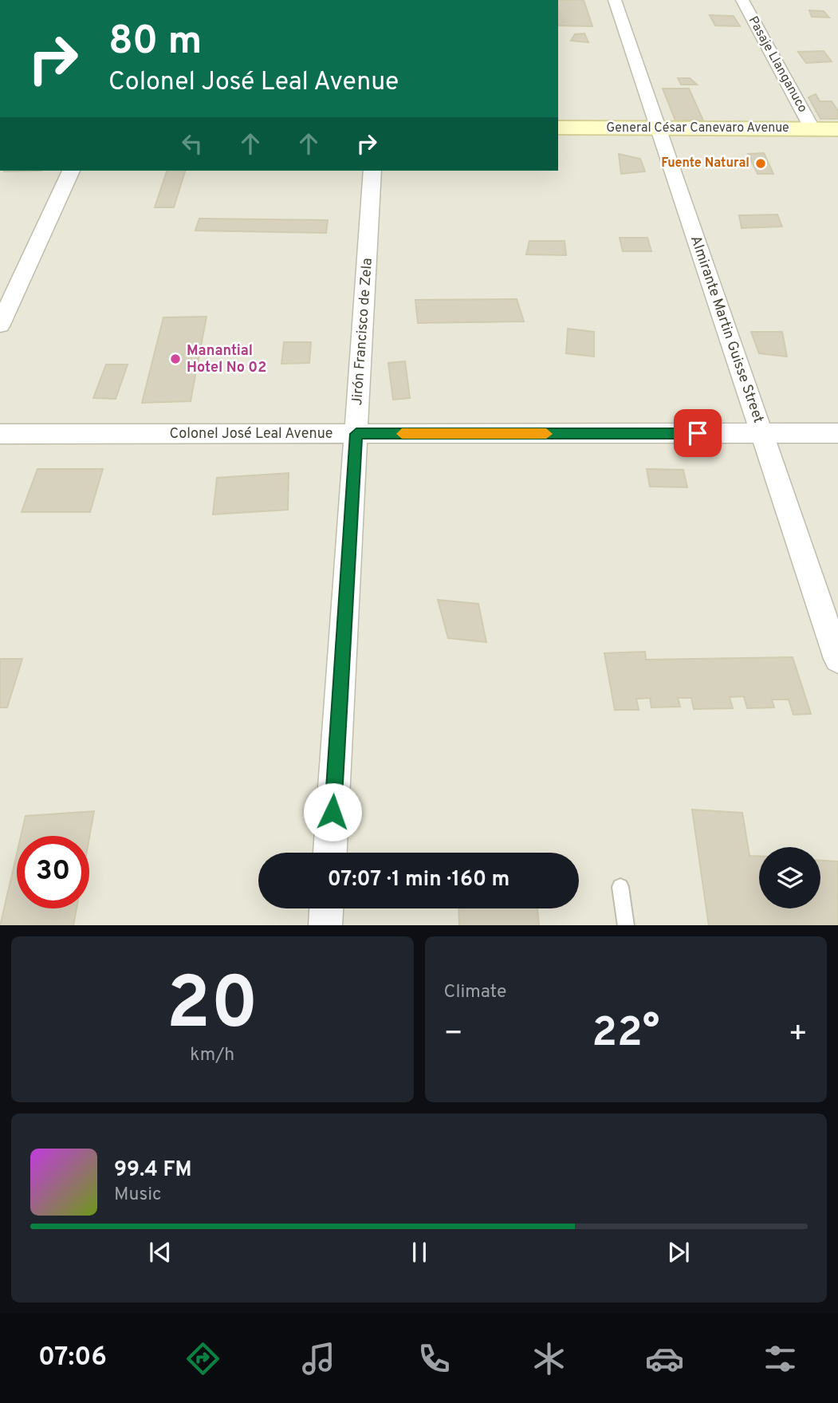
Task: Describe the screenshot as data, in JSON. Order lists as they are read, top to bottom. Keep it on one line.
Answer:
{"streets":{"main road":["General César Canevaro Avenue"],"street":["Pasaje Llanganuco","Almirante Martin Guisse Street","Jirón Francisco de Zela","Colonel José Leal Avenue"]},"crossings":[["Pasaje Llanganuco","General César Canevaro Avenue"],["General César Canevaro Avenue","Almirante Martin Guisse Street"],["Almirante Martin Guisse Street","Colonel José Leal Avenue"],["Jirón Francisco de Zela","Colonel José Leal Avenue"]],"places":["Fuente Natural","Manantial Hotel No 02"],"page":{"turn":["80 m","Colonel José Leal Avenue"],"limit":"30","trip":"07:07 · 1 min · 160 m","tile":[["20","km/h"],"Climate"],"heat":["−","22°","+"],"song":["99.4 FM","Music"],"tabs":"07:06"}}
